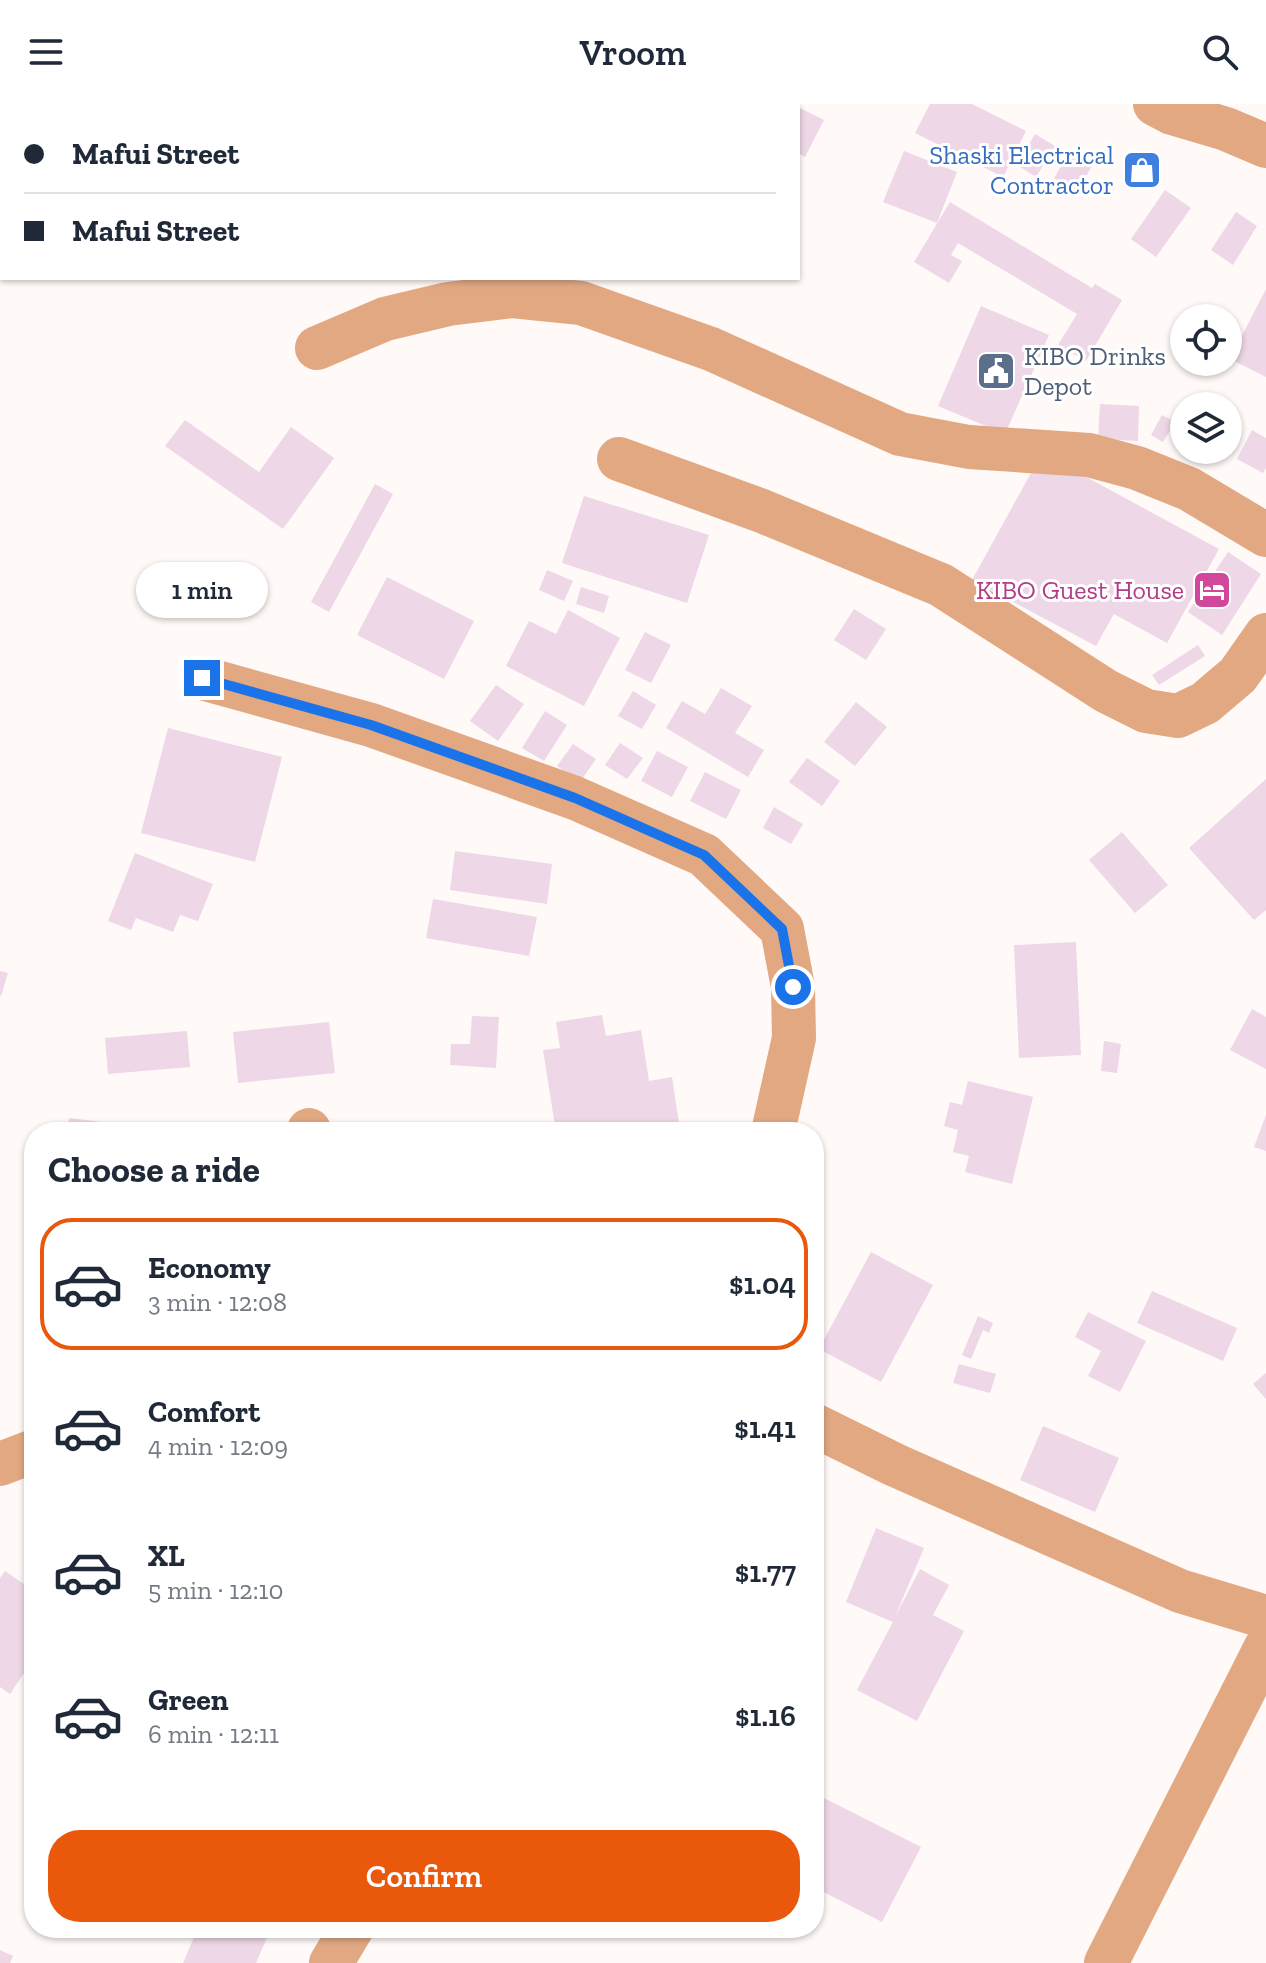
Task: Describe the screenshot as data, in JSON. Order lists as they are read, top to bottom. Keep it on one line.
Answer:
{"places":{"shop":["Shaski Electrical Contractor"],"public building":["KIBO Drinks Depot"],"hotel":["KIBO Guest House"]},"page":{"header":"Vroom","banner":["Mafui Street","Mafui Street"],"bubble":"1 min","heading":"Choose a ride","list":[{"name":"Economy","note":"3 min · 12:08","value":"$1.04"},{"name":"Comfort","note":"4 min · 12:09","value":"$1.41"},{"name":"XL","note":"5 min · 12:10","value":"$1.77"},{"name":"Green","note":"6 min · 12:11","value":"$1.16"}],"buttons":"Confirm"}}
